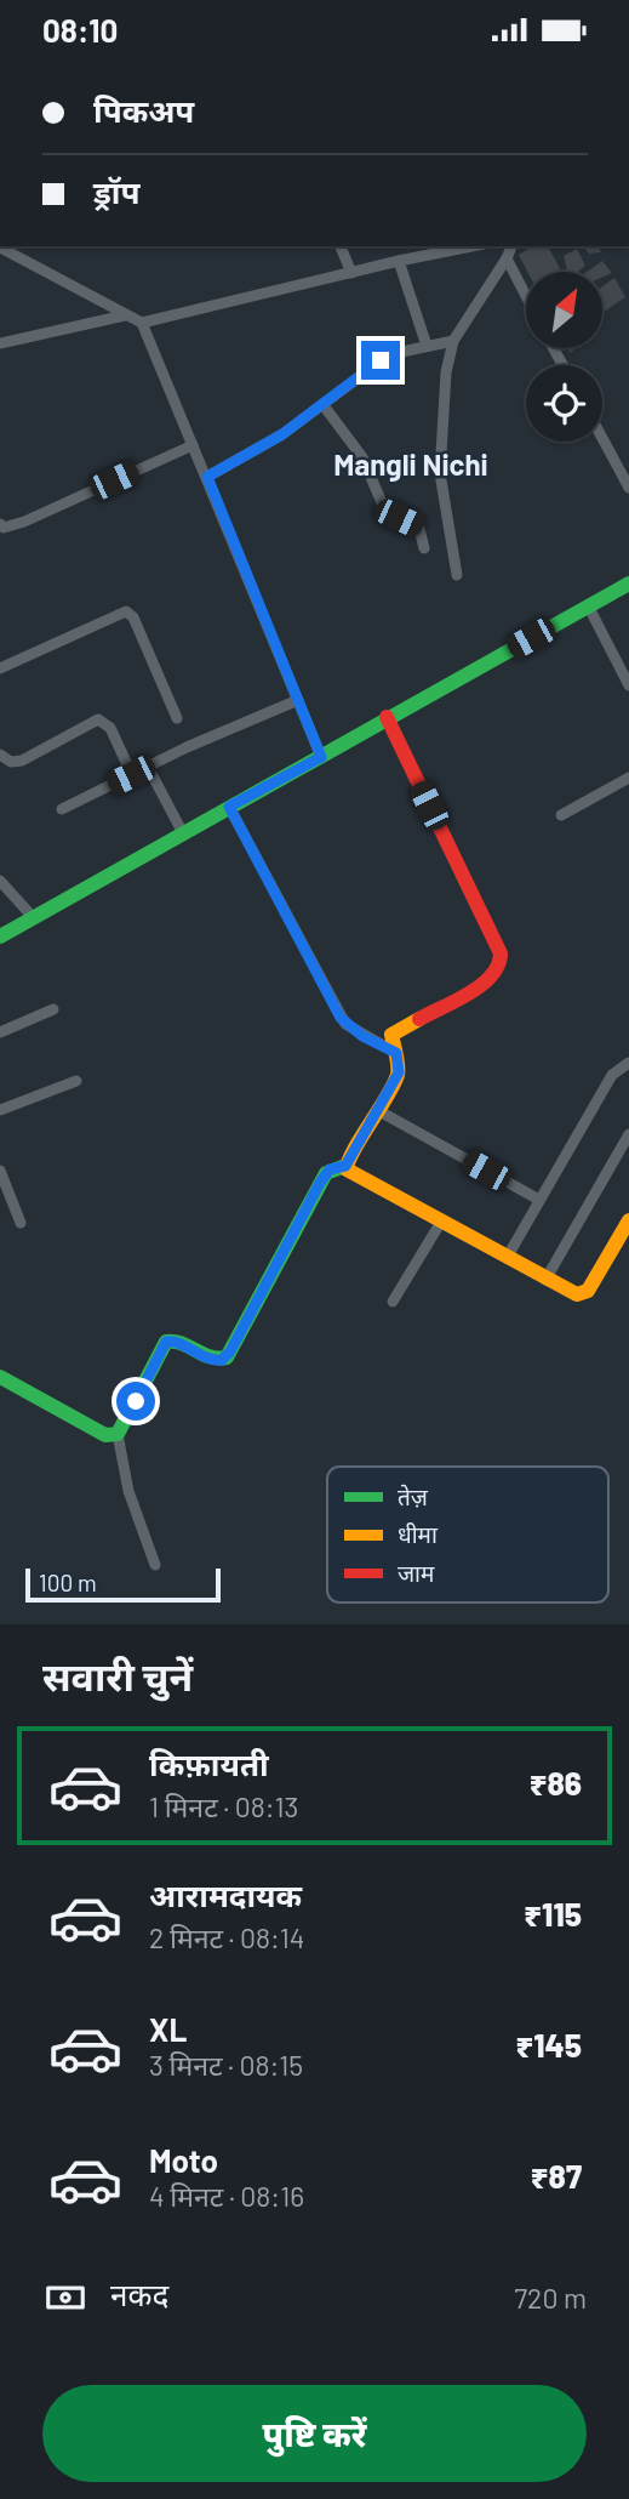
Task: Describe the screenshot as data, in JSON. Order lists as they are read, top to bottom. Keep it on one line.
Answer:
{"districts":["Mangli Nichi"],"legend":["तेज़","धीमा","जाम"],"scale_bar":"100 m","north":"top right","page":{"status":"08:10","banner":["पिकअप","ड्रॉप"],"scale":"100 m","heading":"सवारी चुनें","list":[{"name":"किफ़ायती","note":"1 मिनट · 08:13","value":"₹86"},{"name":"आरामदायक","note":"2 मिनट · 08:14","value":"₹115"},{"name":"XL","note":"3 मिनट · 08:15","value":"₹145"},{"name":"Moto","note":"4 मिनट · 08:16","value":"₹87"}],"pay":["नकद","720 m"],"buttons":"पुष्टि करें"}}
